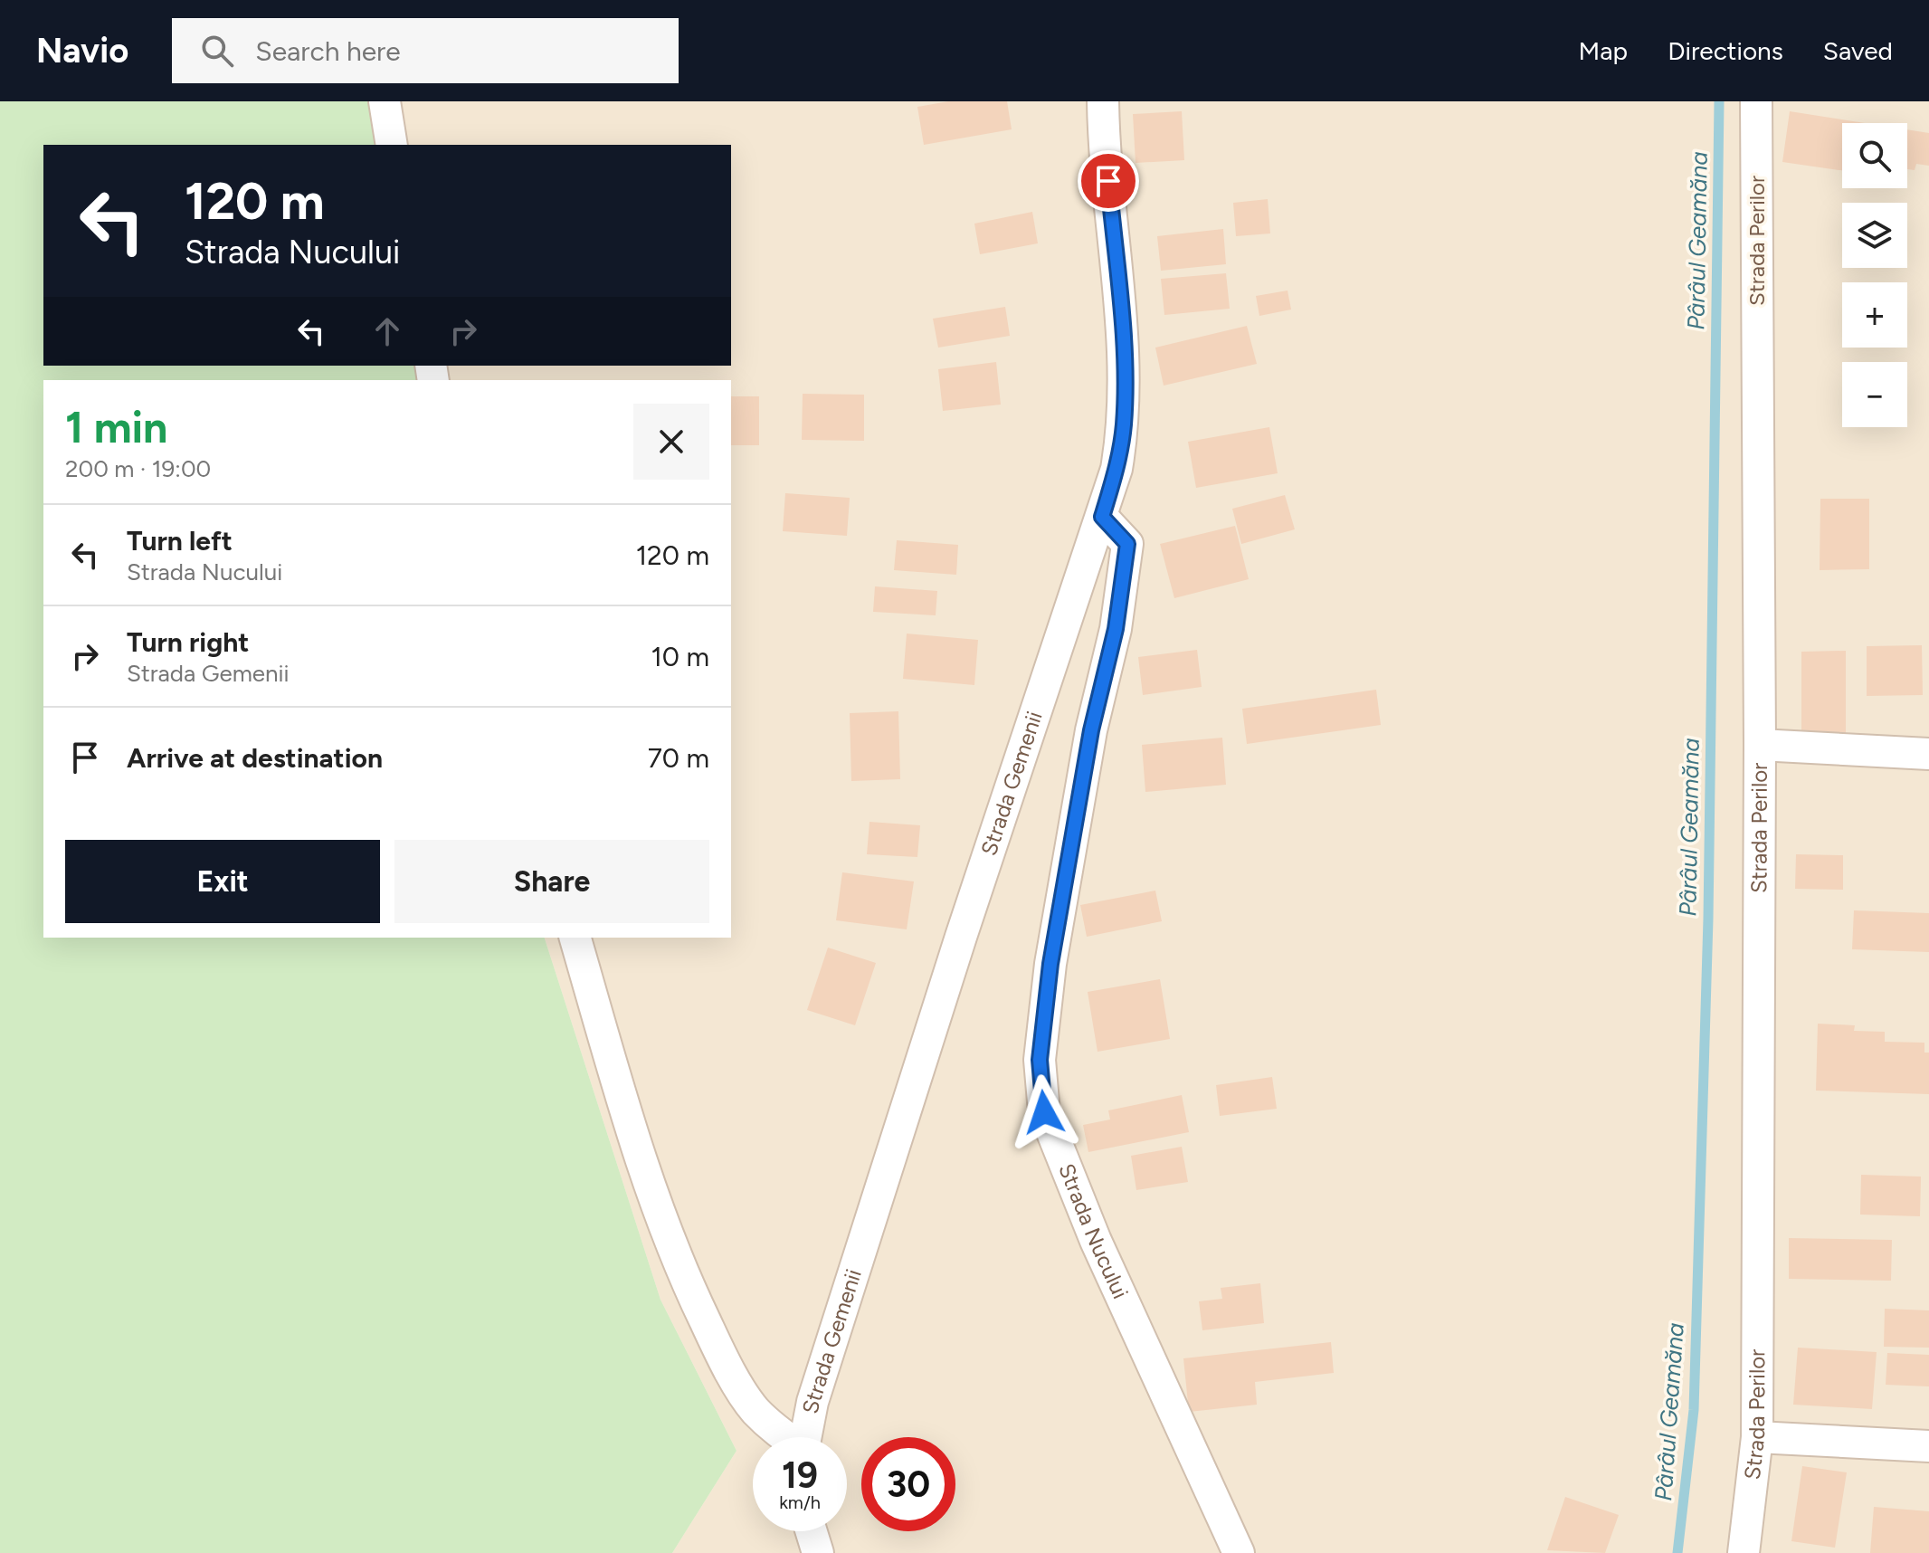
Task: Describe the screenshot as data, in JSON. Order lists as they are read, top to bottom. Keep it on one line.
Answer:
{"streets":{"street":["Strada Perilor","Strada Gemenii","Strada Nucului"]},"crossings":[["Strada Gemenii","Strada Nucului"]],"water":["Pârâul Geamăna"],"page":{"header":"Navio","search":"Search here","nav":["Map","Directions","Saved"],"map_buttons":["+","−"],"turn":["120 m","Strada Nucului"],"heading":["1 min","200 m · 19:00"],"list":[{"name":"Turn left","note":"Strada Nucului","value":"120 m"},{"name":"Turn right","note":"Strada Gemenii","value":"10 m"},{"name":"Arrive at destination","value":"70 m"}],"buttons":["Exit","Share"],"speed":"19 km/h","limit":"30"}}
